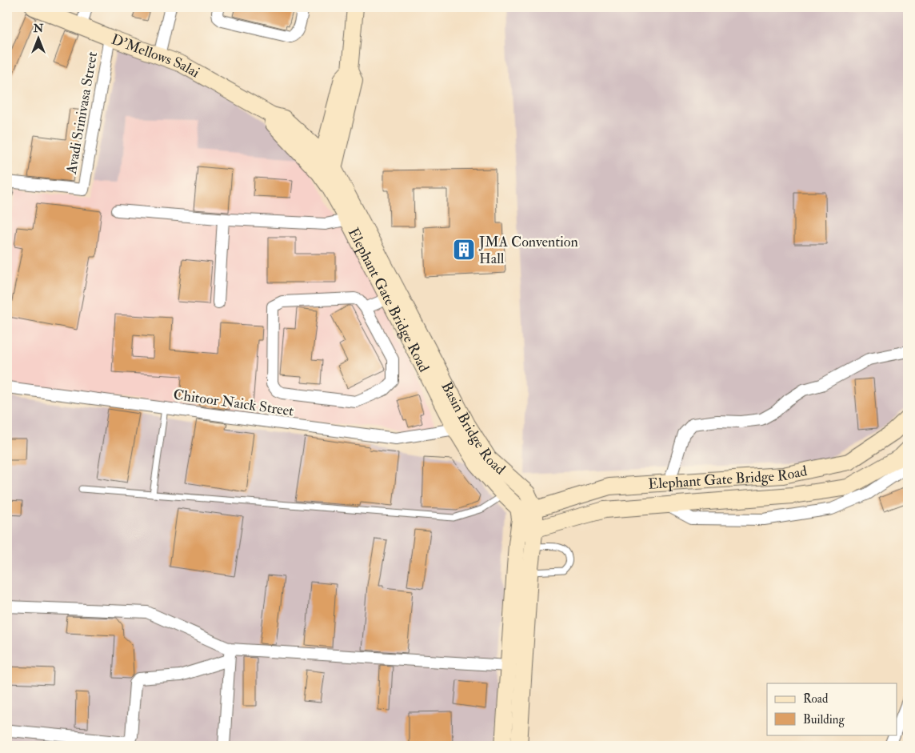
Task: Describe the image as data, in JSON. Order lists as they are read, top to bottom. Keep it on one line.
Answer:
{"streets":{"main road":["D'Mellows Salai","Elephant Gate Bridge Road","Basin Bridge Road"],"street":["Avadi Srinivasa Street","Chitoor Naick Street"]},"crossings":[["D'Mellows Salai","Avadi Srinivasa Street"],["D'Mellows Salai","Basin Bridge Road"],["Elephant Gate Bridge Road","Chitoor Naick Street"],["Elephant Gate Bridge Road","Basin Bridge Road"]],"places":{"building":["JMA Convention Hall"]},"legend":["Road","Building"],"north":"top"}
